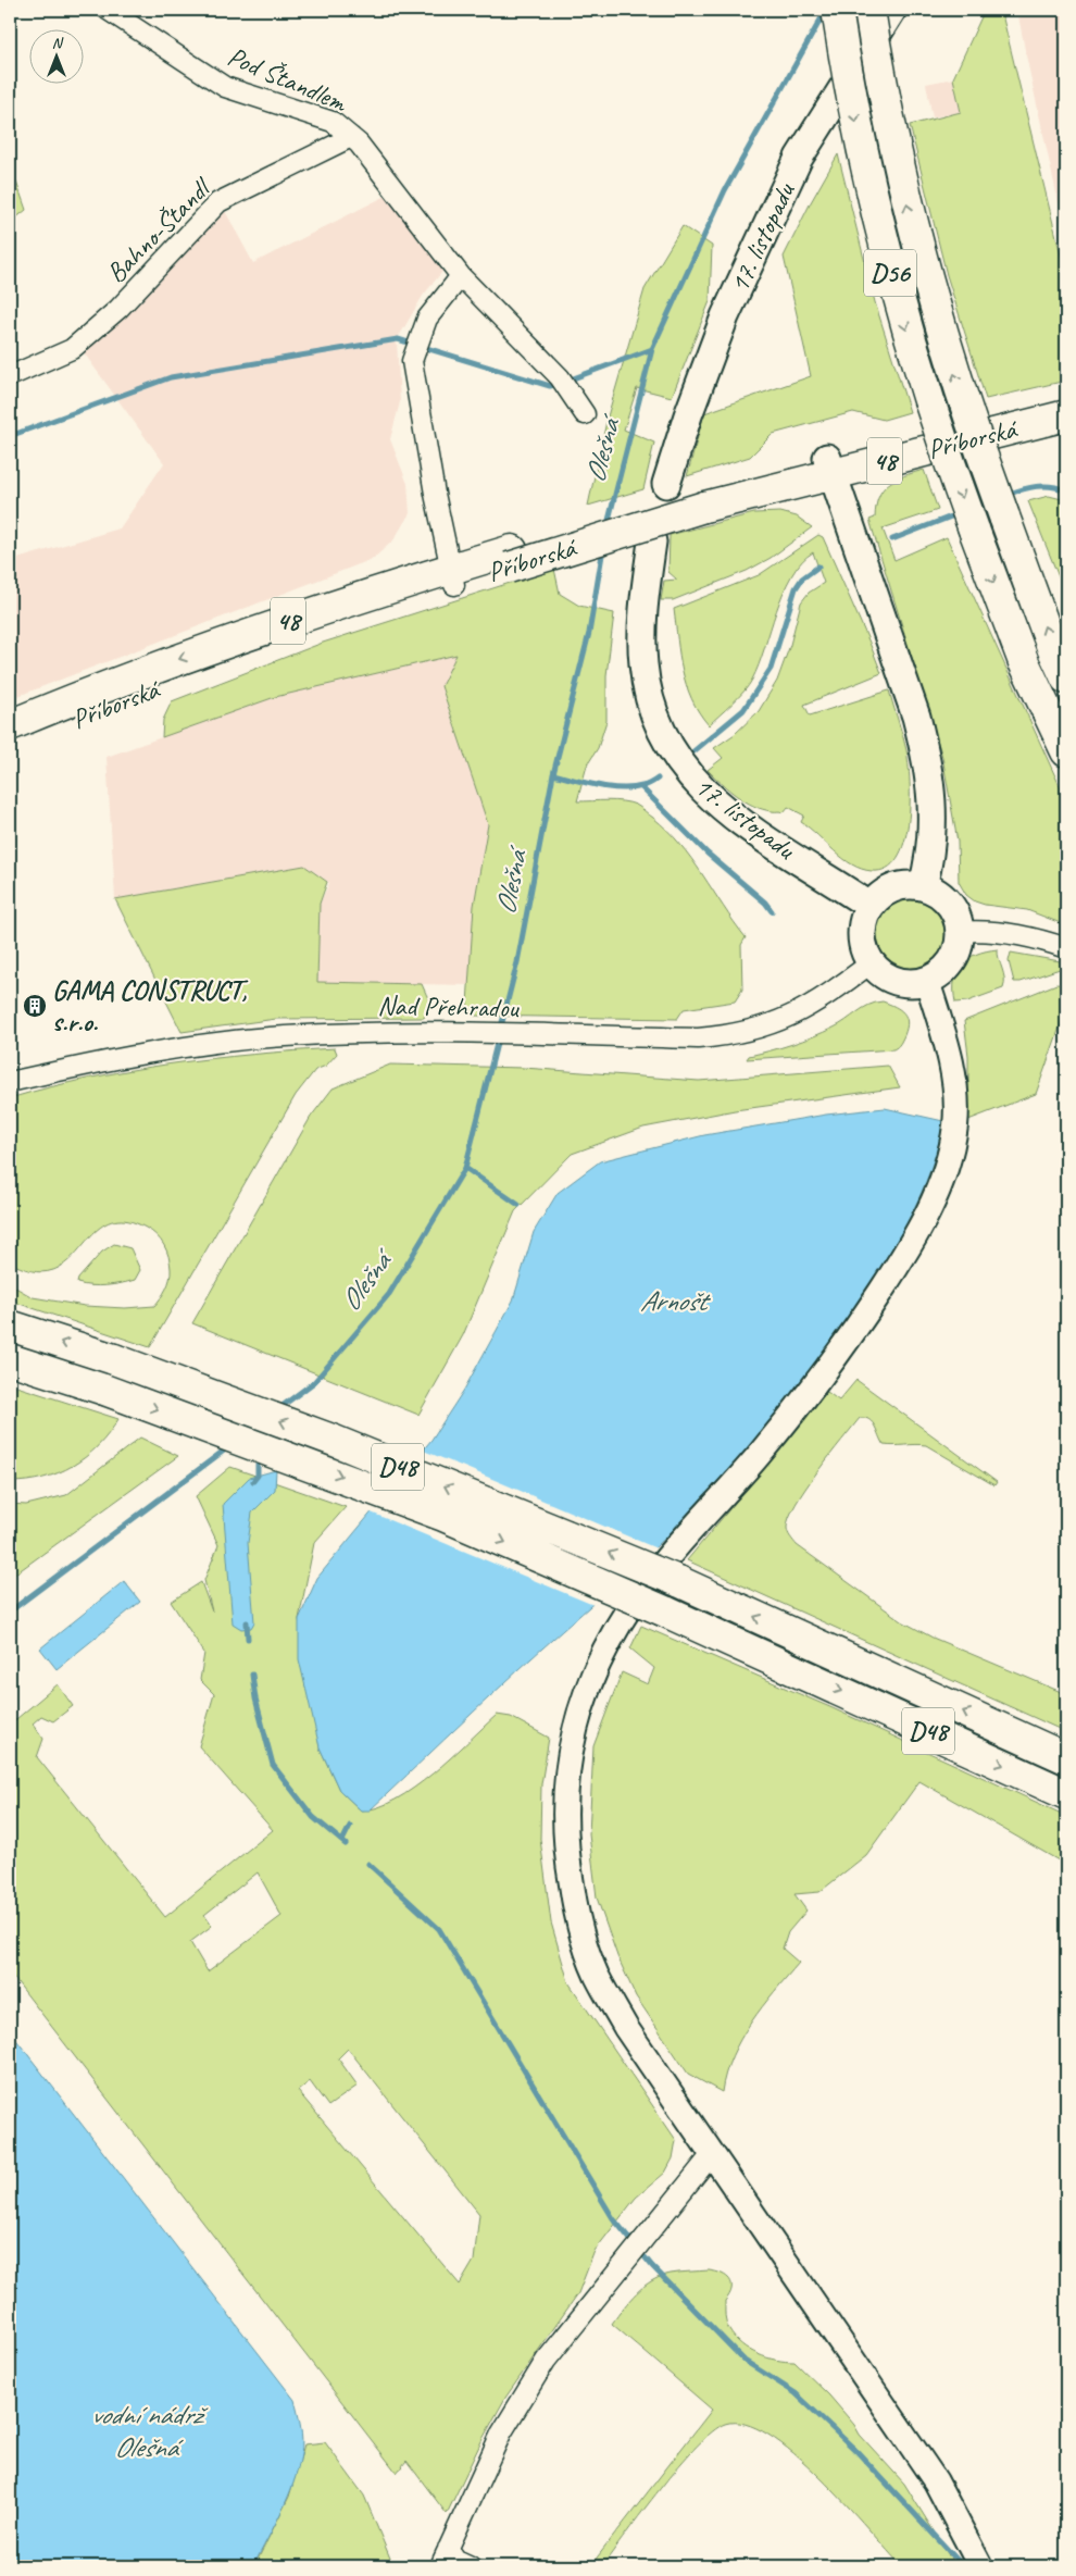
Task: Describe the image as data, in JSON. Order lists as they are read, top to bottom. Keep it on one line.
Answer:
{"streets":{"main road":["17. listopadu","D56","Příborská","48","D48"],"street":["Pod Štandlem","Bahno-Štandl","Nad Přehradou"]},"crossings":[["Pod Štandlem","Bahno-Štandl"],["17. listopadu","Nad Přehradou"]],"water":["Olešná","Arnošt","vodní nádrž Olešná"],"places":{"building":["GAMA CONSTRUCT, s.r.o."]},"north":"top"}
